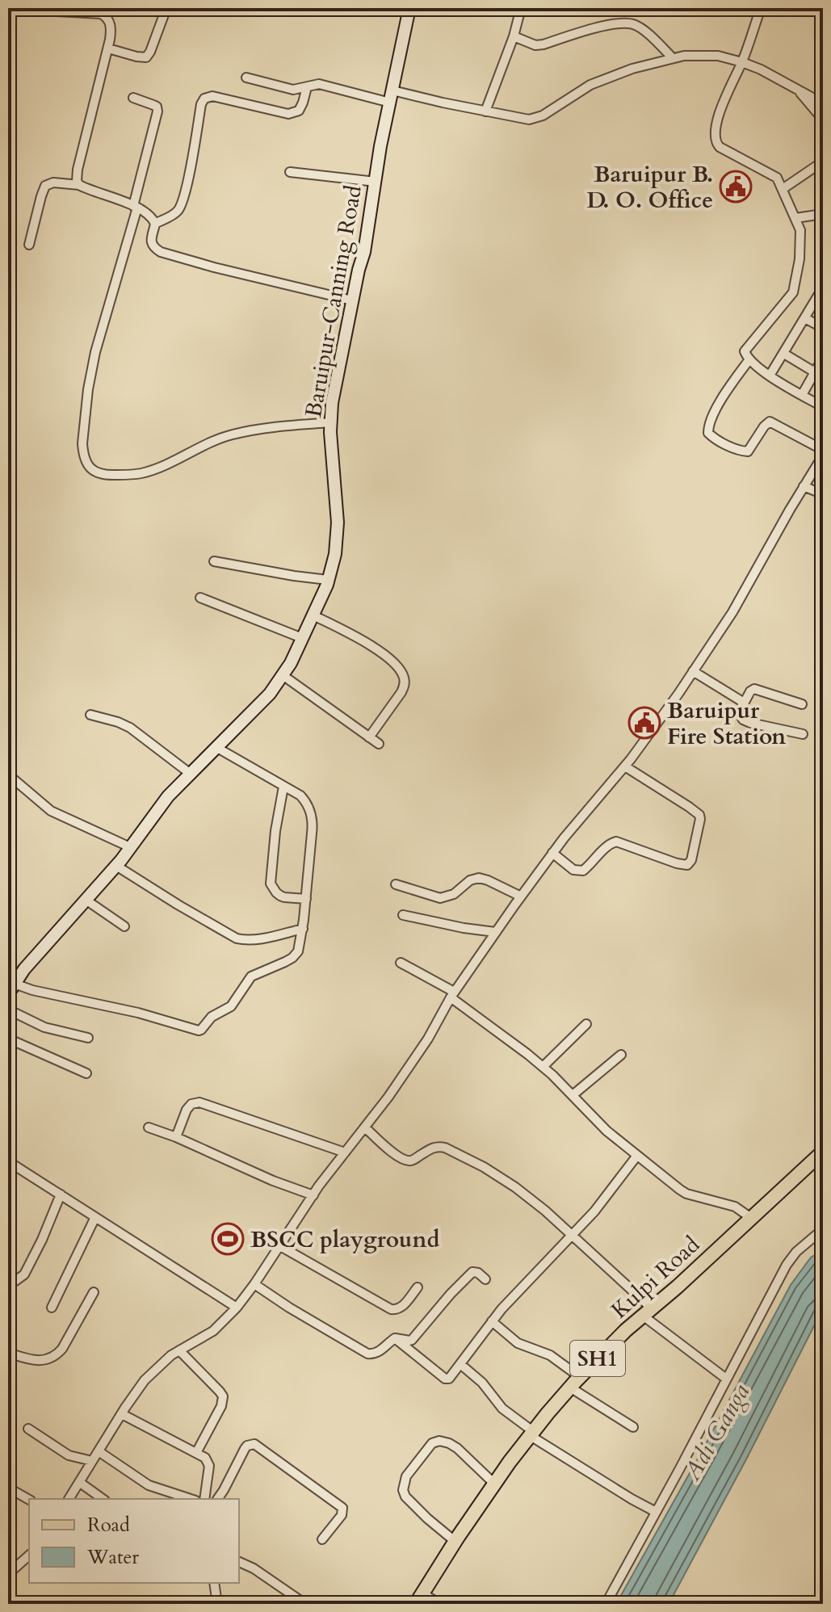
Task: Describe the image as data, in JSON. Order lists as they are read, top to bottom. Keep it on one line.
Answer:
{"streets":{"main road":["Baruipur-Canning Road","Kulpi Road","SH1"]},"water":["Adi Ganga"],"places":{"public building":["Baruipur B. D. O. Office","Baruipur Fire Station"],"sports":["BSCC playground"]},"legend":["Road","Water"]}
